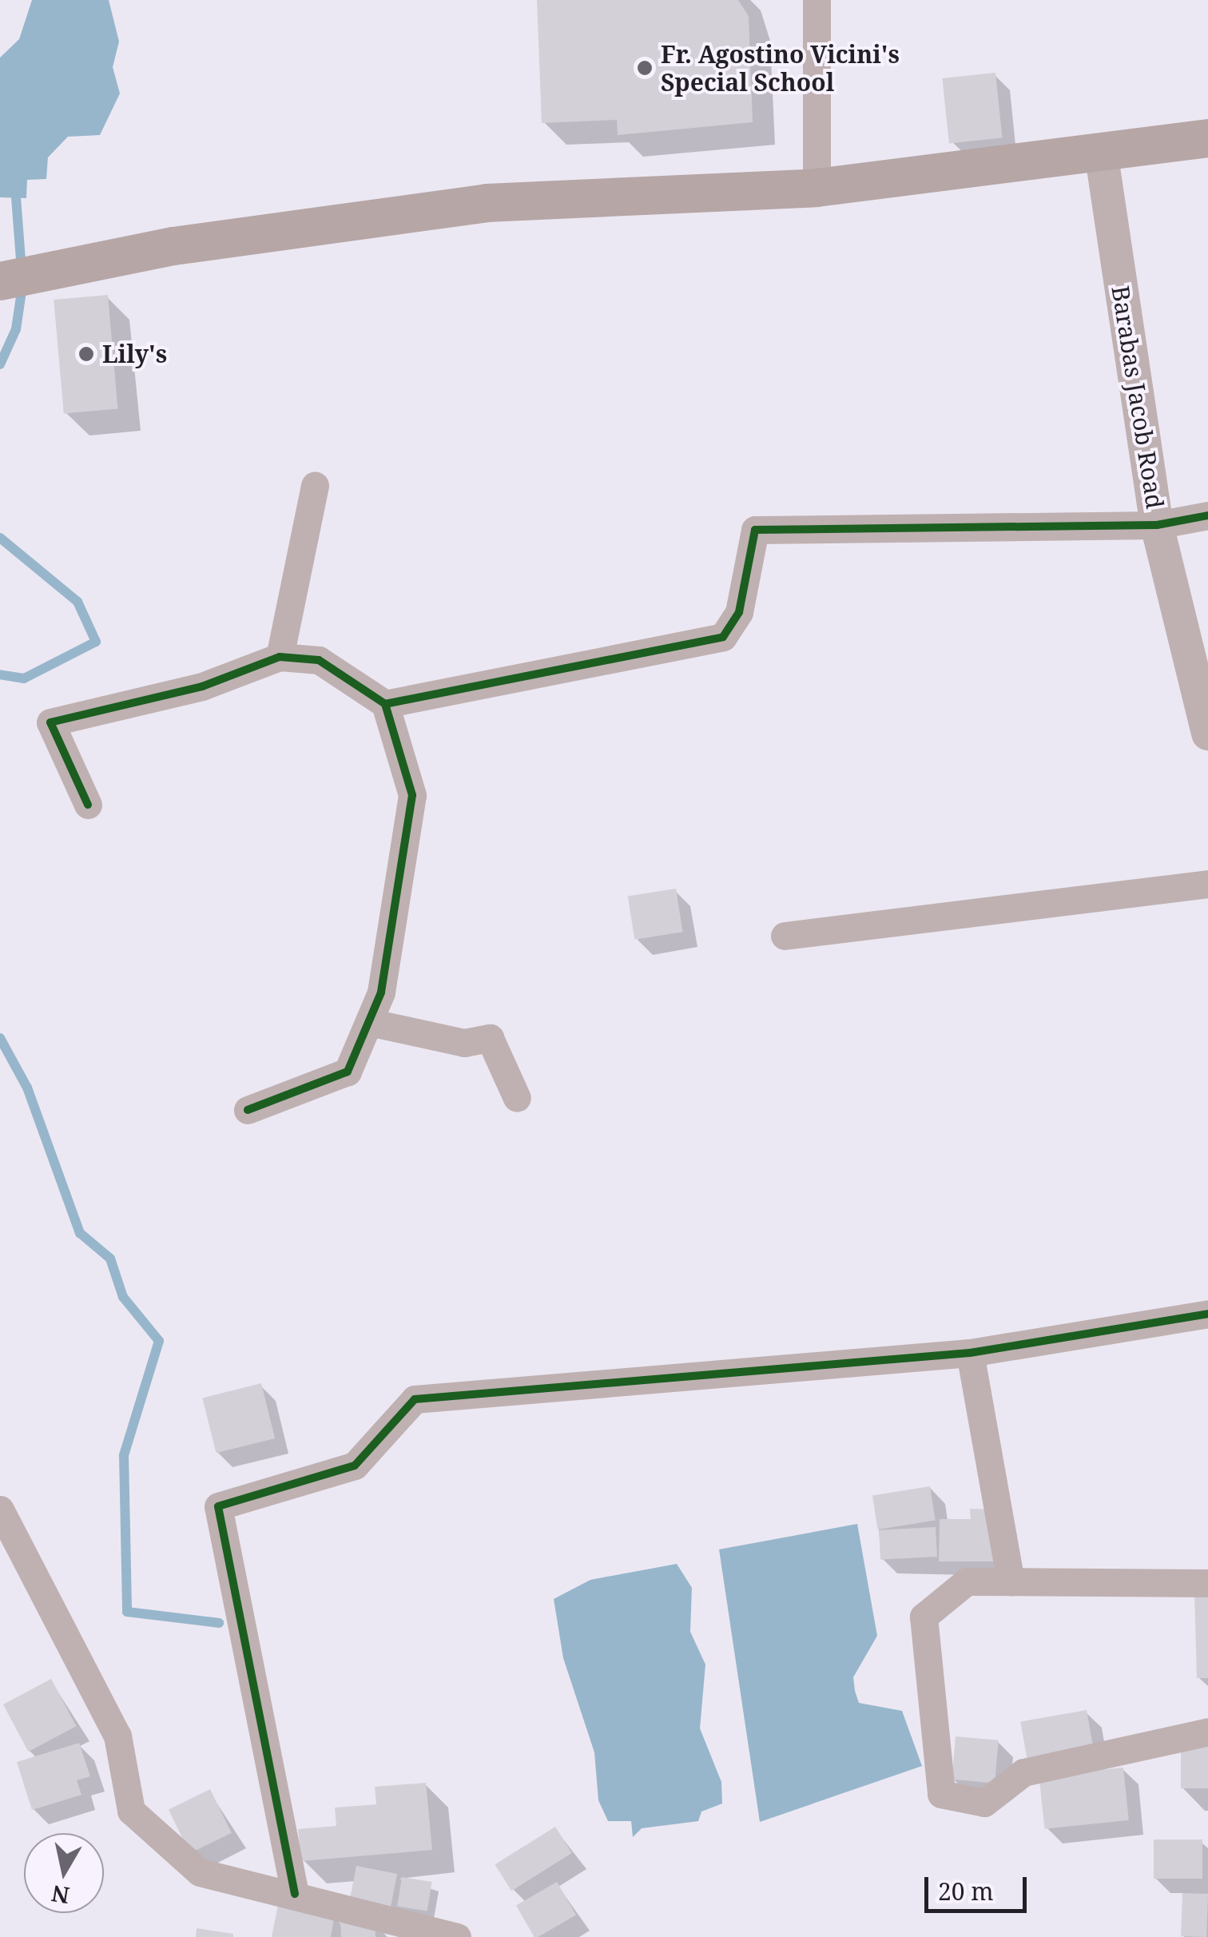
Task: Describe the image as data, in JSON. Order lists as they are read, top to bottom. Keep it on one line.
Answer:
{"streets":{"street":["Barabas Jacob Road"]},"places":["Fr. Agostino Vicini's Special School","Lily's"],"scale_bar":"20 m","north":"bottom"}
